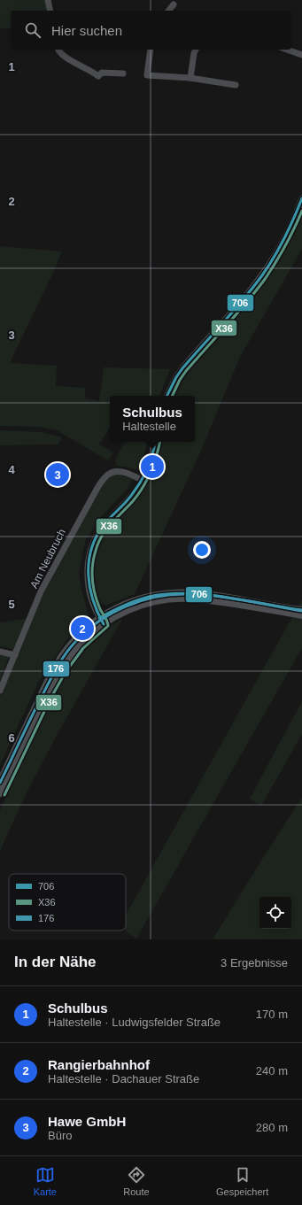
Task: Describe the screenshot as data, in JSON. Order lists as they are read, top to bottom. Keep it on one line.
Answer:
{"streets":{"street":["Am Neubruch"]},"lines":["transit line 706","transit line X36","transit line 176"],"legend":["706","X36","176"],"page":{"search":"Hier suchen","popup":["Schulbus","Haltestelle"],"pins":["1","3","2"],"heading":["In der Nähe","3 Ergebnisse"],"list":[{"mark":"1","name":"Schulbus","note":"Haltestelle · Ludwigsfelder Straße","value":"170 m"},{"mark":"2","name":"Rangierbahnhof","note":"Haltestelle · Dachauer Straße","value":"240 m"},{"mark":"3","name":"Hawe GmbH","note":"Büro","value":"280 m"}],"nav":["Karte","Route","Gespeichert"]},"grid":{"rows":["1","2","3","4","5","6"]}}
